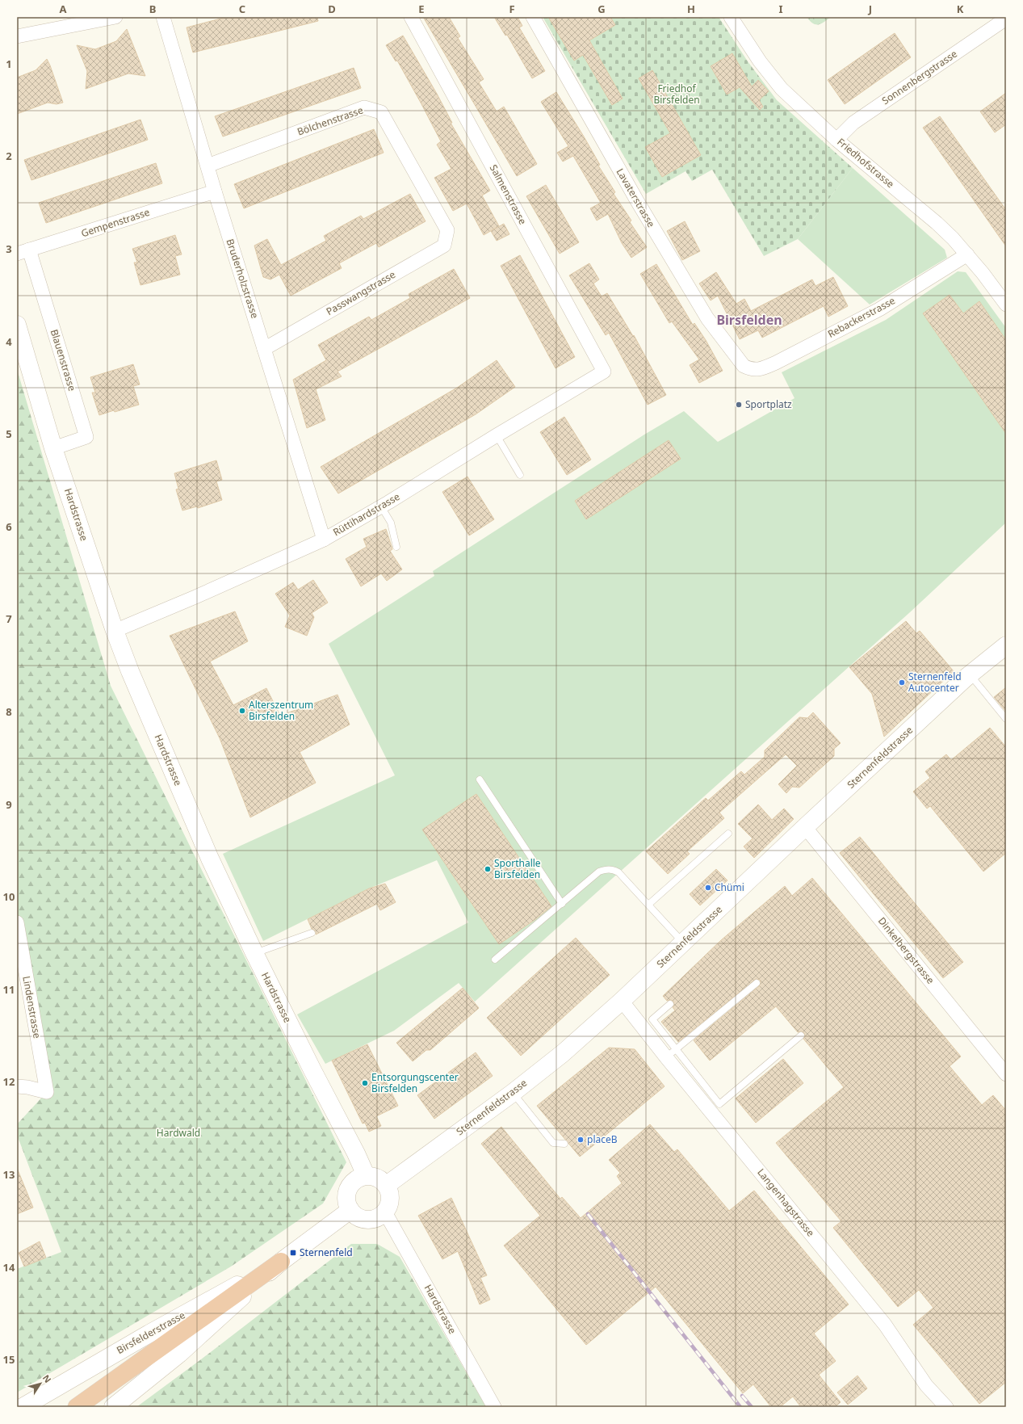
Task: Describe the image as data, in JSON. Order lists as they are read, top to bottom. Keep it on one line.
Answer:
{"streets":{"street":["Sonnenbergstrasse","Bölchenstrasse","Friedhofstrasse","Salmenstrasse","Lavaterstrasse","Gempenstrasse","Bruderholzstrasse","Passwangstrasse","Rebackerstrasse","Blauenstrasse","Hardstrasse","Rüttihardstrasse","Sternenfeldstrasse","Dinkelbergstrasse","Lindenstrasse","Langenhagstrasse","Birsfelderstrasse"]},"crossings":[["Sonnenbergstrasse","Friedhofstrasse"],["Bölchenstrasse","Bruderholzstrasse"],["Bölchenstrasse","Passwangstrasse"],["Friedhofstrasse","Rebackerstrasse"],["Salmenstrasse","Rüttihardstrasse"],["Lavaterstrasse","Rebackerstrasse"],["Gempenstrasse","Bruderholzstrasse"],["Gempenstrasse","Blauenstrasse"],["Bruderholzstrasse","Passwangstrasse"],["Bruderholzstrasse","Rüttihardstrasse"],["Blauenstrasse","Hardstrasse"],["Hardstrasse","Rüttihardstrasse"],["Hardstrasse","Sternenfeldstrasse"],["Hardstrasse","Birsfelderstrasse"],["Sternenfeldstrasse","Dinkelbergstrasse"],["Sternenfeldstrasse","Langenhagstrasse"],["Sternenfeldstrasse","Birsfelderstrasse"]],"districts":["Birsfelden"],"parks":["Friedhof Birsfelden","Hardwald"],"places":{"other":["Sportplatz","Sternenfeld Autocenter","Alterszentrum Birsfelden","Sporthalle Birsfelden","Chümi","Entsorgungscenter Birsfelden","placeB"],"transit":["Sternenfeld"]},"north":"top right","grid":{"columns":["A","B","C","D","E","F","G","H","I","J","K"],"rows":["1","2","3","4","5","6","7","8","9","10","11","12","13","14","15"]}}
